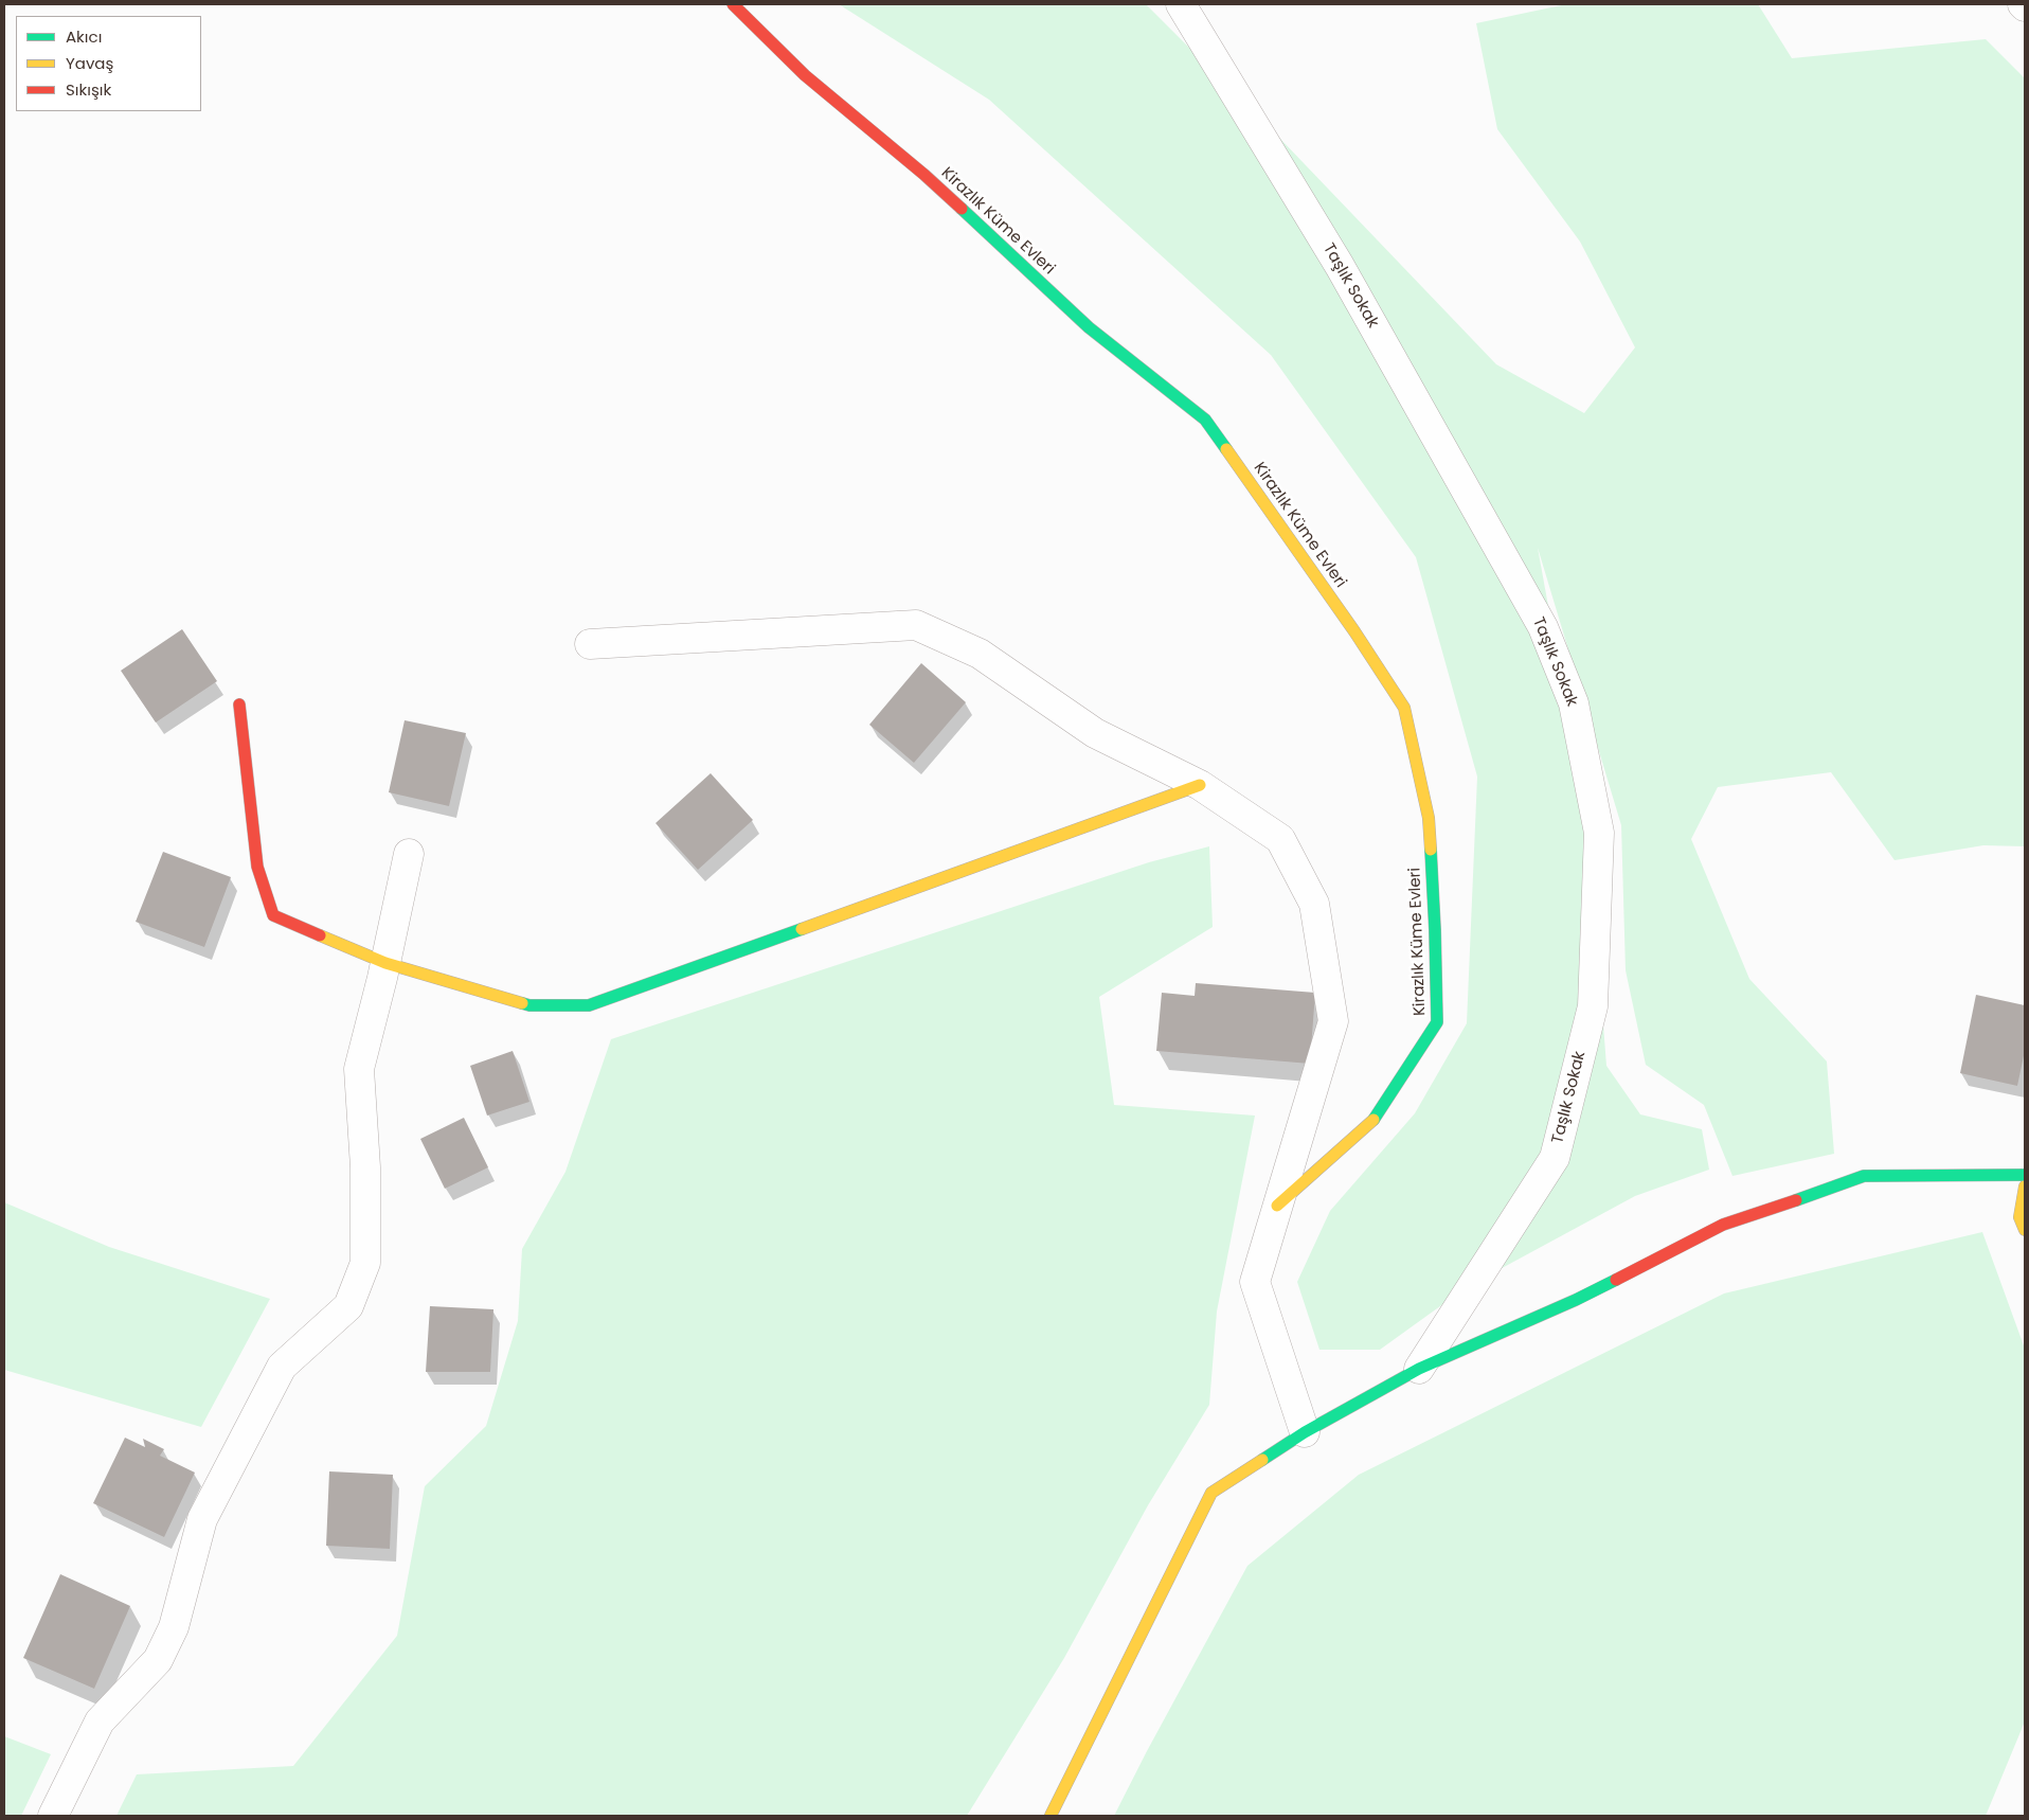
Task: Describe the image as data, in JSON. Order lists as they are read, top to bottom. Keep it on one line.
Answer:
{"streets":{"street":["Kirazlık Küme Evleri","Taşlık Sokak"]},"legend":["Akıcı","Yavaş","Sıkışık"]}
